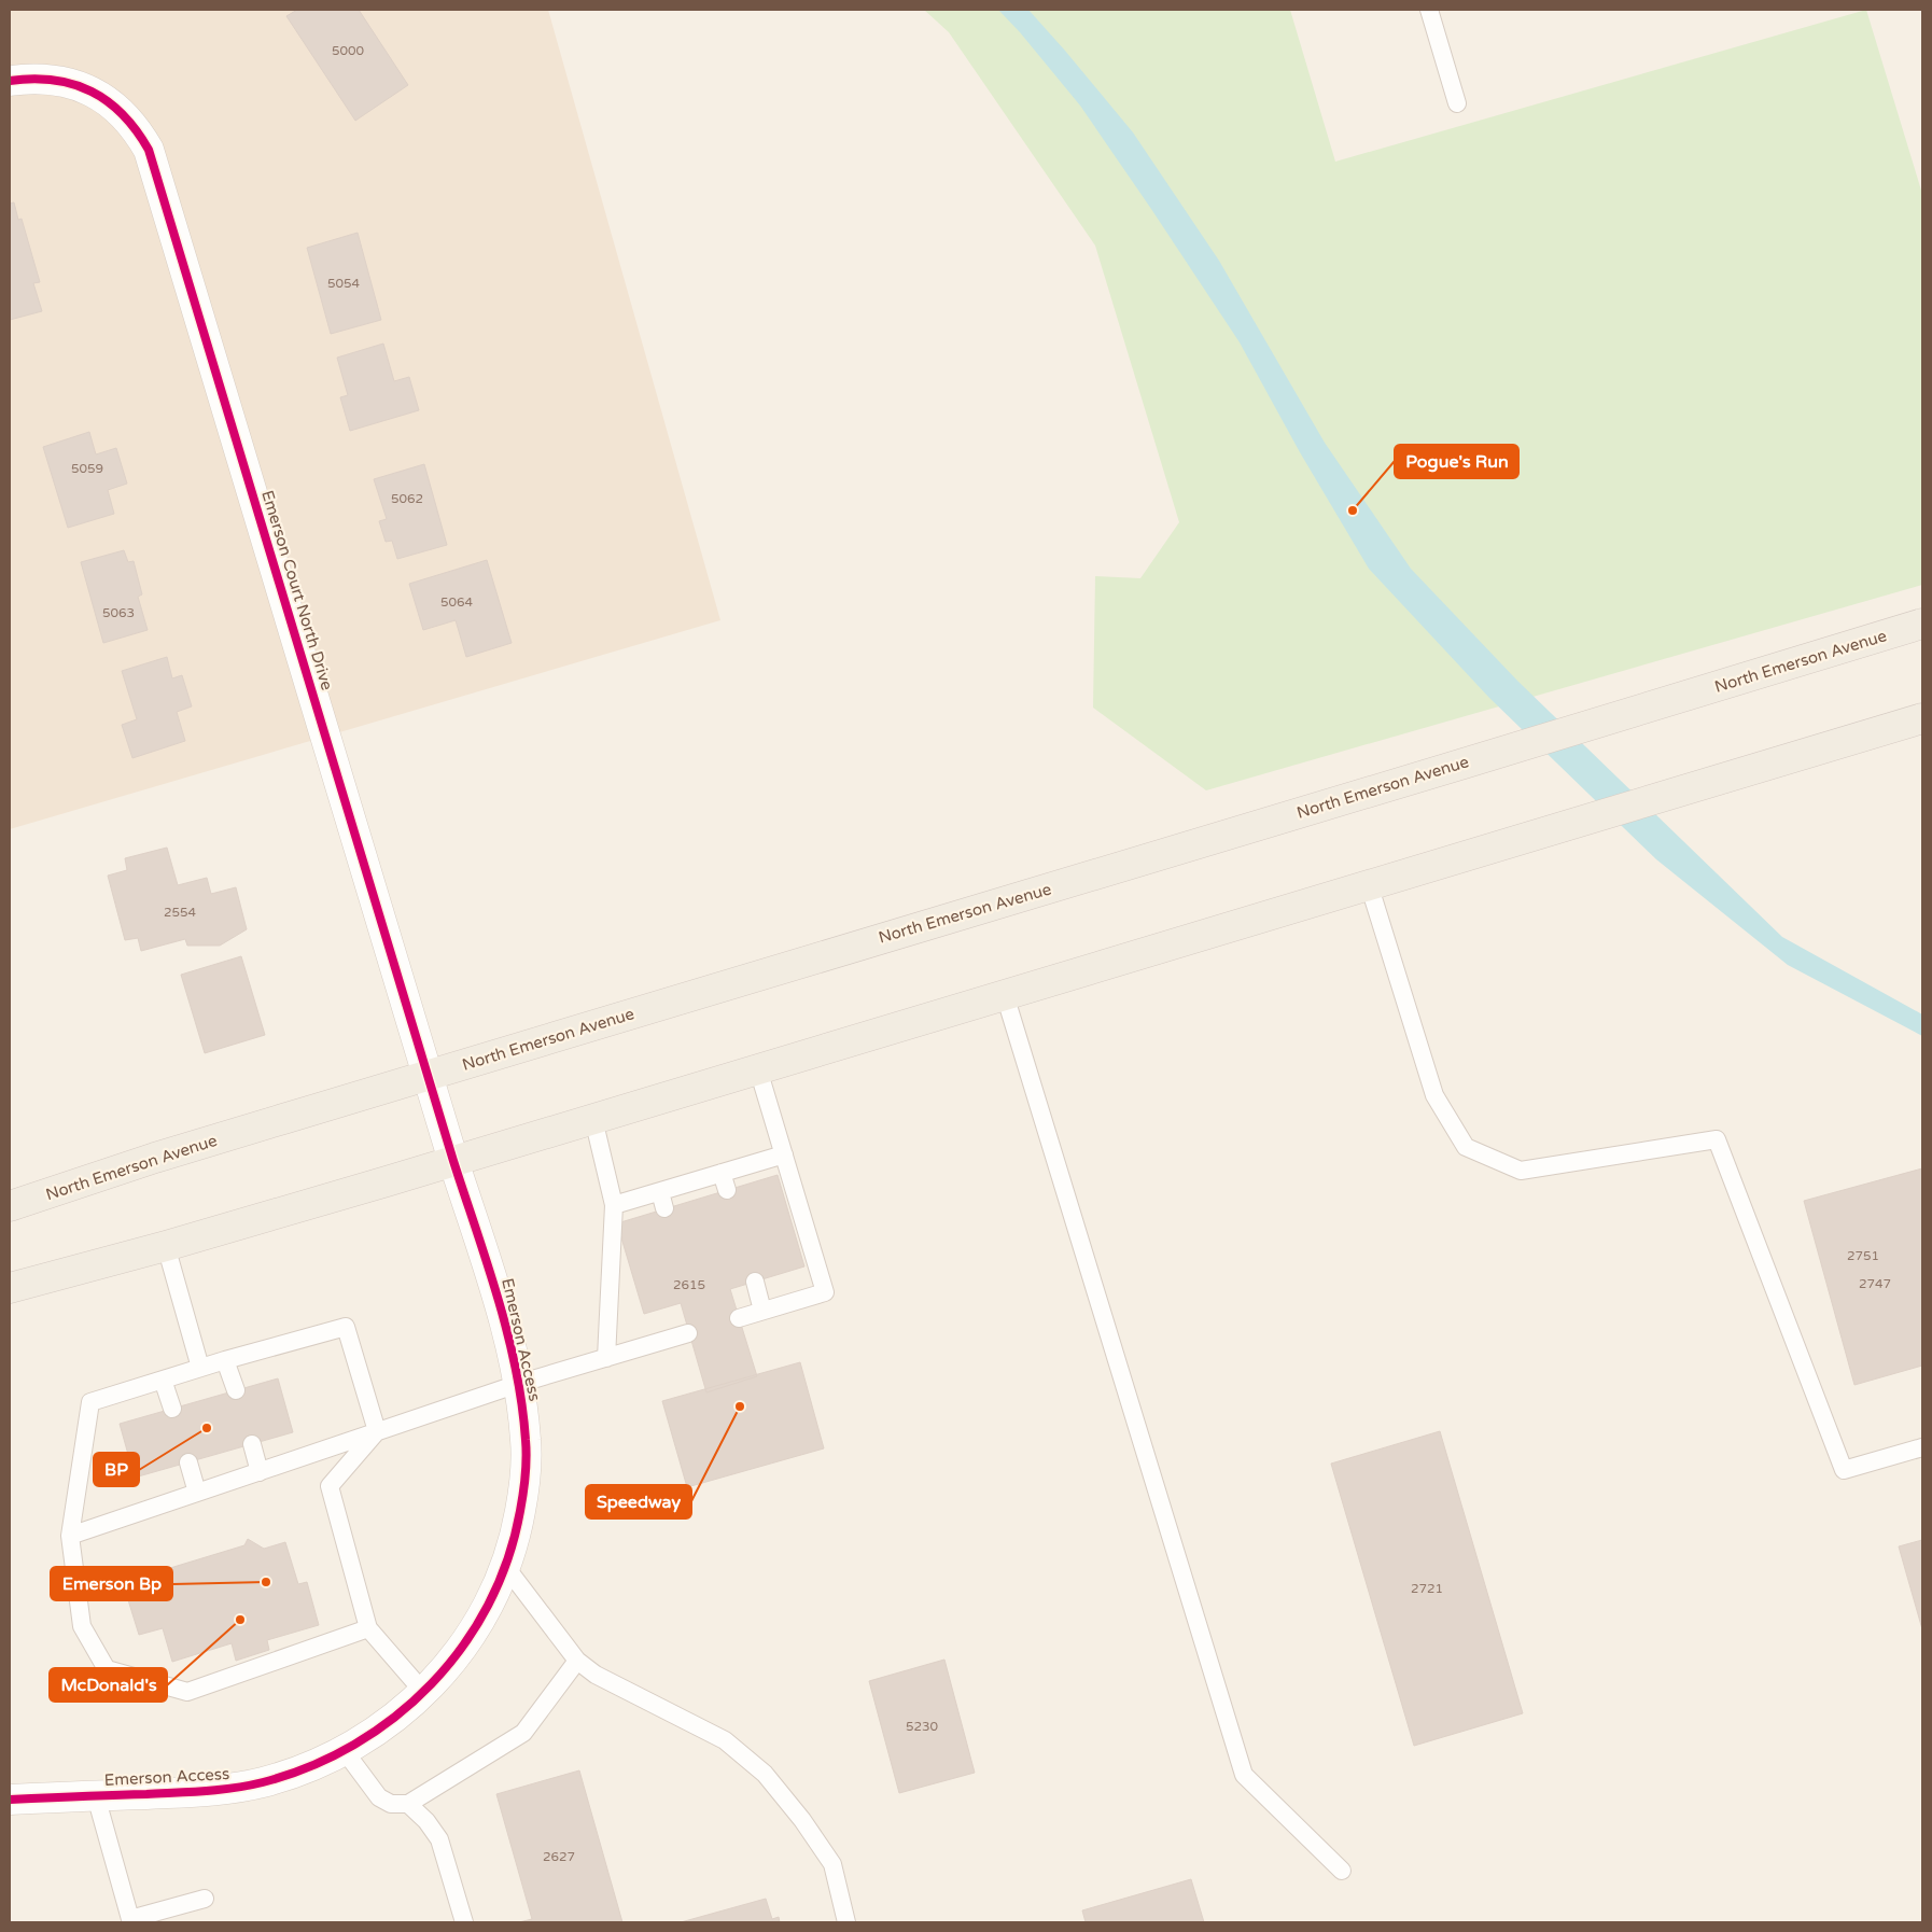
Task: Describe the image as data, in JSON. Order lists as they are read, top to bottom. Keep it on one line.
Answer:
{"streets":{"main road":["North Emerson Avenue"],"street":["Emerson Court North Drive","Emerson Access"]},"crossings":[["Emerson Court North Drive","North Emerson Avenue"],["Emerson Court North Drive","Emerson Access"]],"places":["Pogue's Run","Speedway","BP","Emerson Bp","McDonald's"],"house_numbers":["5000","5054","5059","5062","5064","5063","2554","2751","2747","2615","2721","5230","2627"]}
